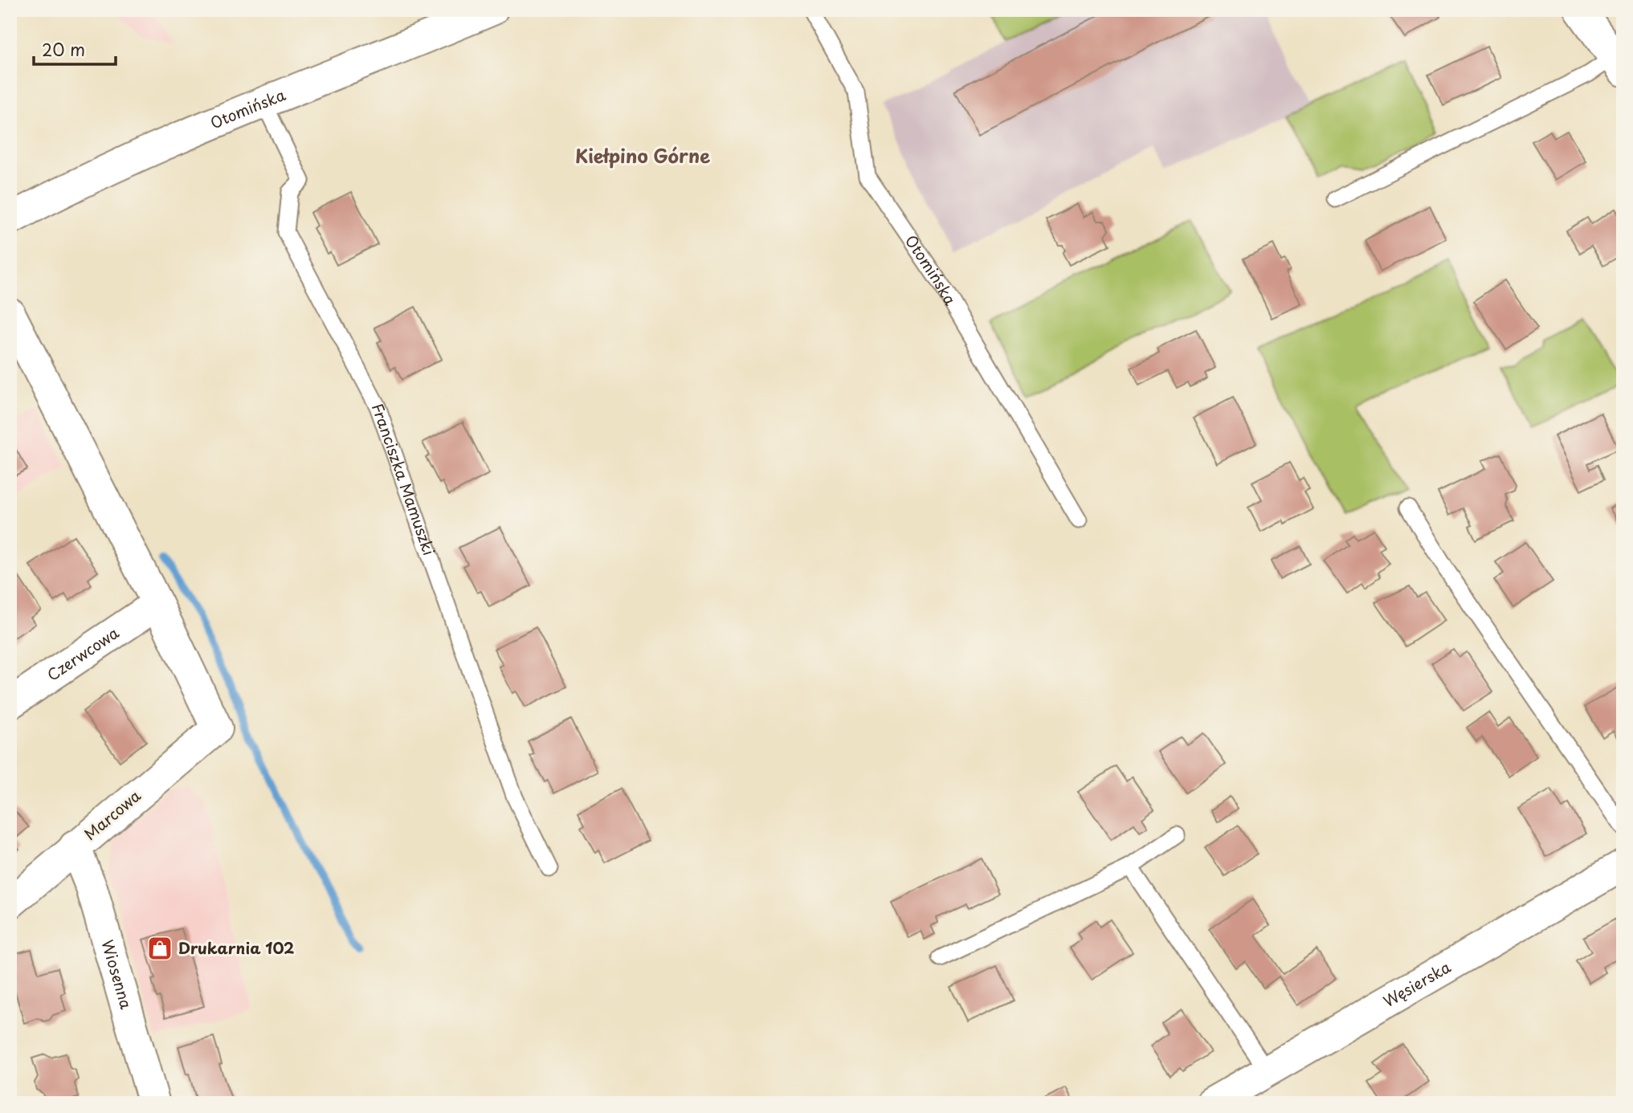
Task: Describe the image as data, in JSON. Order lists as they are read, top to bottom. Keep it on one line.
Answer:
{"streets":{"street":["Otomińska","Czerwcowa","Marcowa","Wiosenna","Węsierska"],"lane":["Franciszka Mamuszki"]},"crossings":[["Otomińska","Franciszka Mamuszki"],["Czerwcowa","Marcowa"],["Marcowa","Wiosenna"]],"districts":["Kiełpino Górne"],"places":{"shop":["Drukarnia 102"]},"scale_bar":"20 m"}
